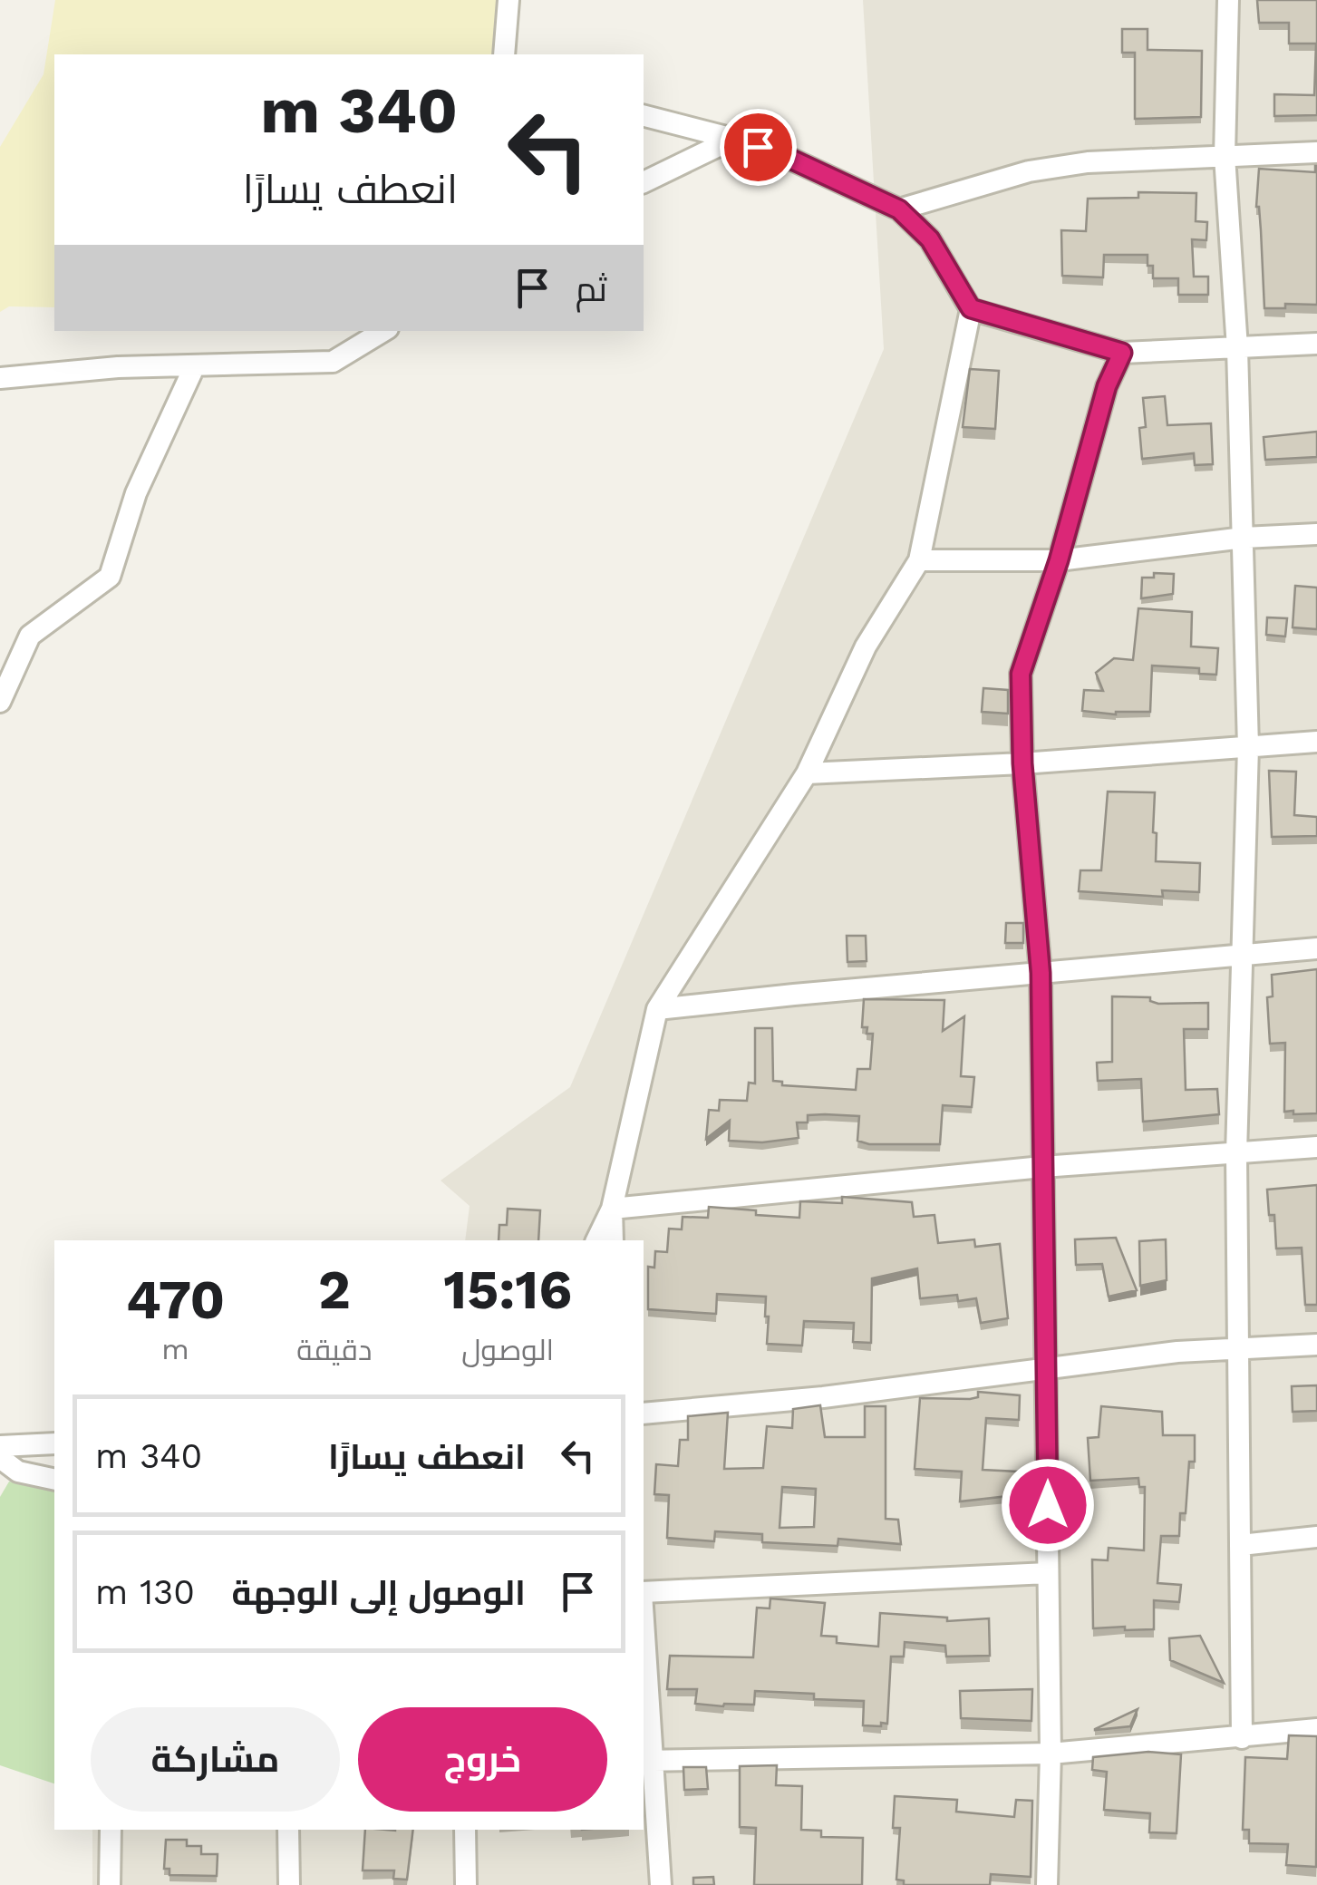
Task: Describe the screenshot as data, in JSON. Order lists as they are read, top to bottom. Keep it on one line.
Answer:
{"page":{"turn":["340 m","انعطف يسارًا"],"then":"ثم","eta":["15:16","الوصول","2","دقيقة","470","m"],"list":[{"name":"انعطف يسارًا","value":"340 m"},{"name":"الوصول إلى الوجهة","value":"130 m"}],"buttons":["خروج","مشاركة"]}}
